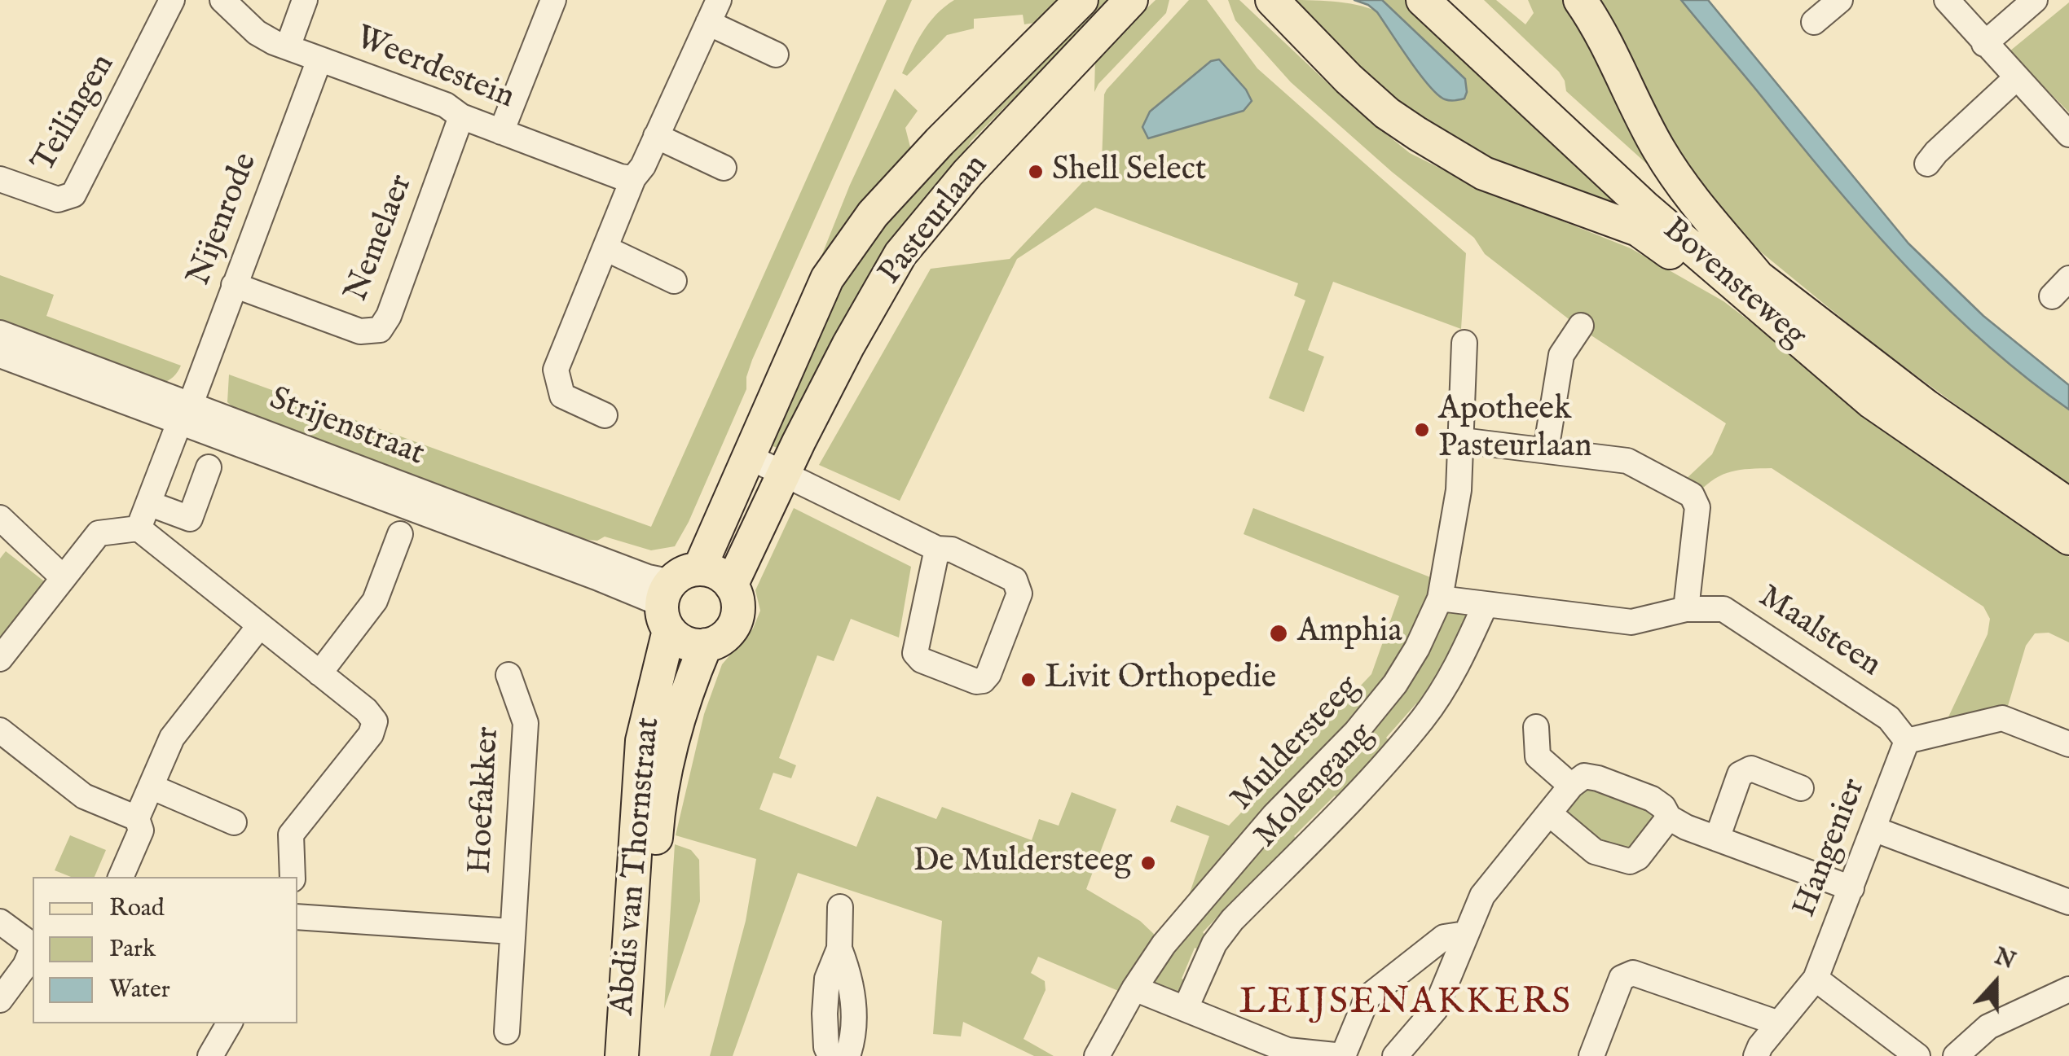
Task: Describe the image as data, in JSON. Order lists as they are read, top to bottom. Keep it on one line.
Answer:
{"streets":{"main road":["Pasteurlaan","Bovensteweg","Abdis van Thornstraat"],"street":["Weerdestein","Teilingen","Nijenrode","Nemelaer","Strijenstraat","Maalsteen","Muldersteeg","Molengang","Hoefakker","Hangenier"]},"crossings":[["Weerdestein","Nijenrode"],["Weerdestein","Nemelaer"],["Nijenrode","Nemelaer"],["Nijenrode","Strijenstraat"],["Pasteurlaan","Strijenstraat"],["Pasteurlaan","Abdis van Thornstraat"],["Strijenstraat","Abdis van Thornstraat"],["Maalsteen","Muldersteeg"],["Maalsteen","Molengang"],["Maalsteen","Hangenier"]],"districts":["LEIJSENAKKERS"],"places":["Shell Select","Apotheek Pasteurlaan","Amphia","Livit Orthopedie","De Muldersteeg"],"legend":["Road","Park","Water"],"north":"top"}
